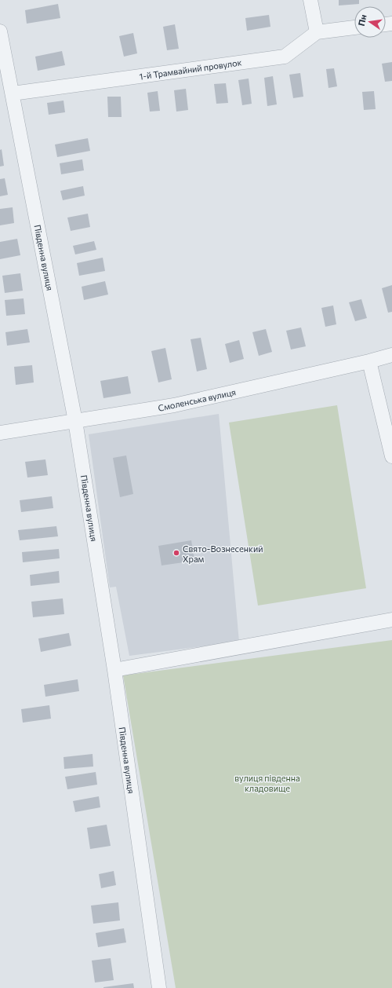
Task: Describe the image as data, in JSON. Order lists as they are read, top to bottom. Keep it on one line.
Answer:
{"streets":{"street":["1-й Трамвайний провулок","Південна вулиця","Смоленська вулиця"]},"crossings":[["1-й Трамвайний провулок","Південна вулиця"],["Південна вулиця","Смоленська вулиця"]],"parks":["вулиця південна кладовище"],"places":["Свято-Вознесенкий Храм"],"north":"left"}
